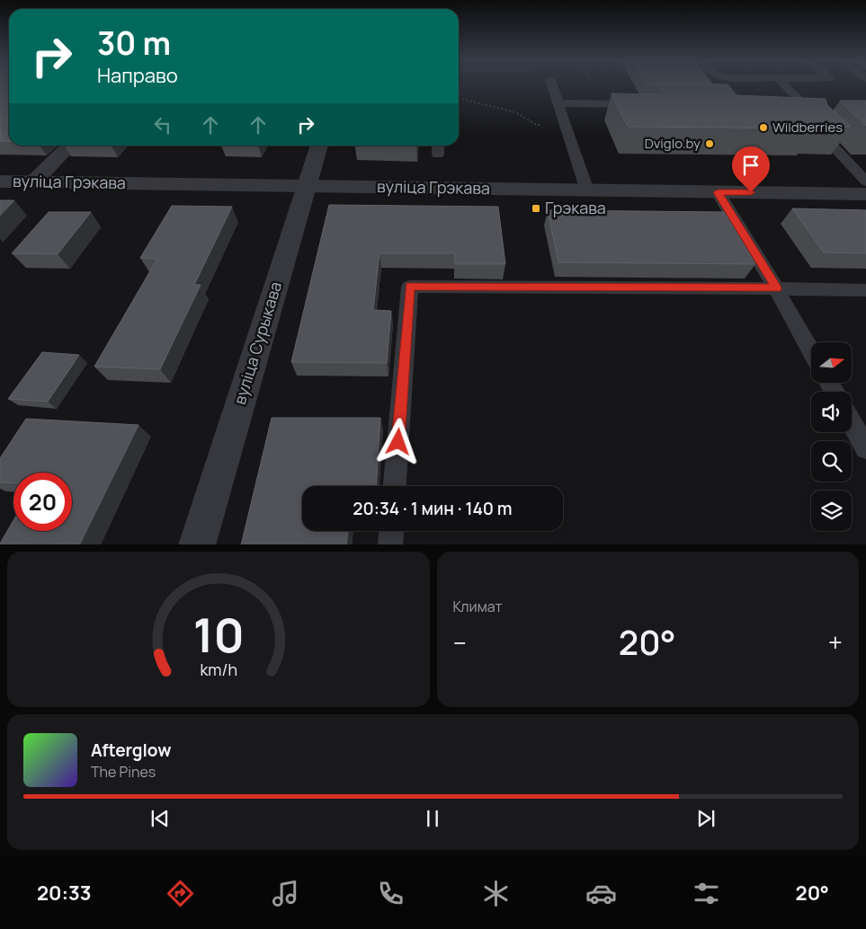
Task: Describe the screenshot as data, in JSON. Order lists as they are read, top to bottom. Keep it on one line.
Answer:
{"streets":{"street":["вуліца Грэкава","вуліца Сурыкава"]},"crossings":[["вуліца Грэкава","вуліца Сурыкава"]],"places":{"other":["Wildberries","Dviglo.by"],"transit":["Грэкава"]},"north":"right","page":{"turn":["30 m","Направо"],"limit":"20","trip":"20:34 · 1 мин · 140 m","tile":"Климат","heat":["−","20°","+"],"song":["Afterglow","The Pines"],"tabs":["20:33","20°"],"gauge":["10","km/h"]}}
